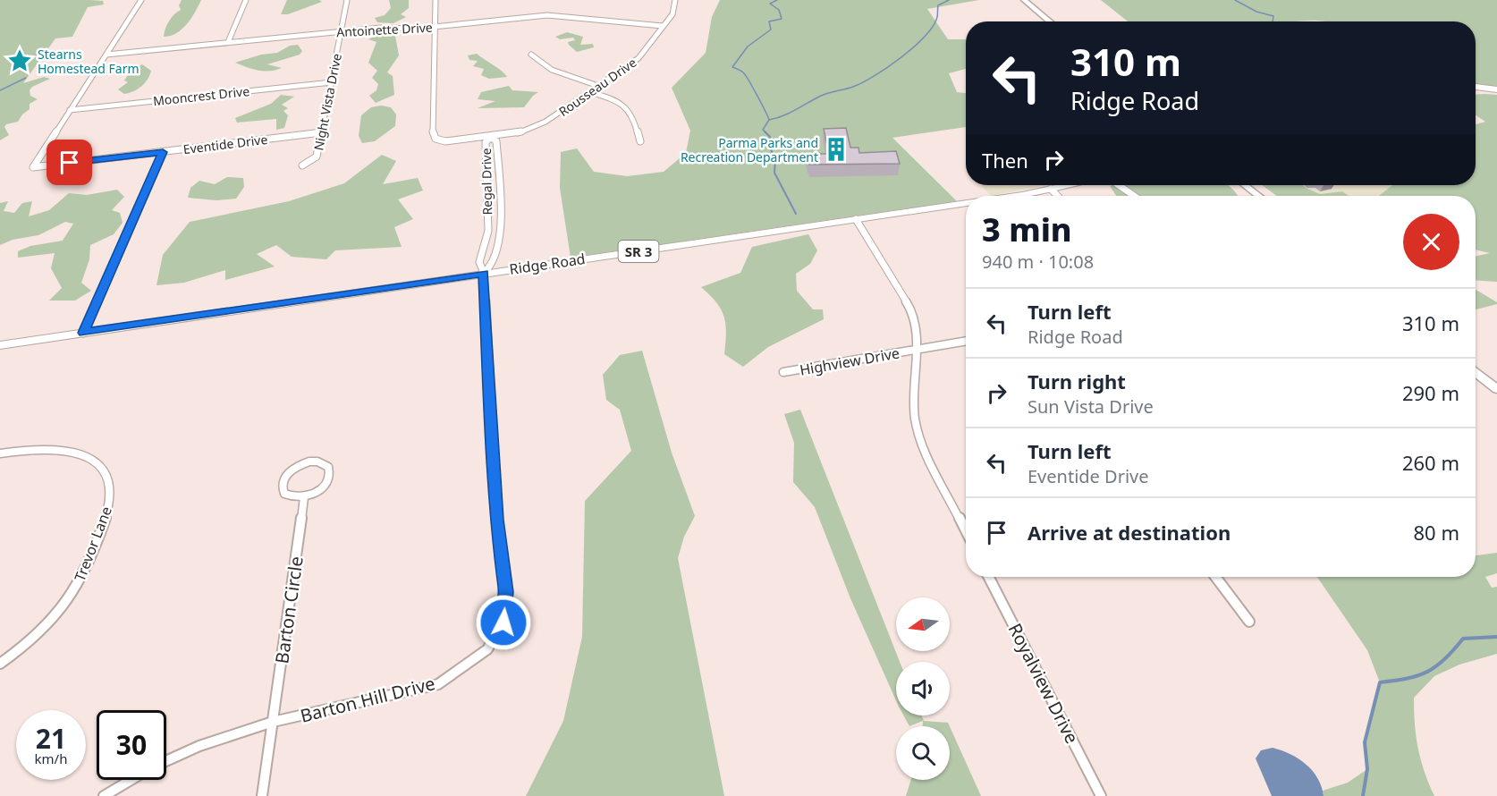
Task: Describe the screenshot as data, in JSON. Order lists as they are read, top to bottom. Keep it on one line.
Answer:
{"streets":{"main road":["SR 3","Ridge Road"],"street":["Antoinette Drive","Rousseau Drive","Mooncrest Drive","Night Vista Drive","Eventide Drive","Regal Drive","Highview Drive","Trevor Lane","Barton Circle","Royalview Drive","Barton Hill Drive"]},"crossings":[["Antoinette Drive","Rousseau Drive"],["Antoinette Drive","Night Vista Drive"],["Rousseau Drive","Regal Drive"],["Mooncrest Drive","Night Vista Drive"],["Mooncrest Drive","Eventide Drive"],["Night Vista Drive","Eventide Drive"],["Regal Drive","Ridge Road"],["Regal Drive","Barton Hill Drive"],["Ridge Road","Barton Hill Drive"],["Barton Circle","Barton Hill Drive"]],"places":{"place":["Stearns Homestead Farm"],"building":["Parma Parks and Recreation Department"]},"north":"left","page":{"turn":["310 m","Ridge Road"],"then":"Then","heading":["3 min","940 m · 10:08"],"list":[{"name":"Turn left","note":"Ridge Road","value":"310 m"},{"name":"Turn right","note":"Sun Vista Drive","value":"290 m"},{"name":"Turn left","note":"Eventide Drive","value":"260 m"},{"name":"Arrive at destination","value":"80 m"}],"speed":"21 km/h","limit":"30"}}
